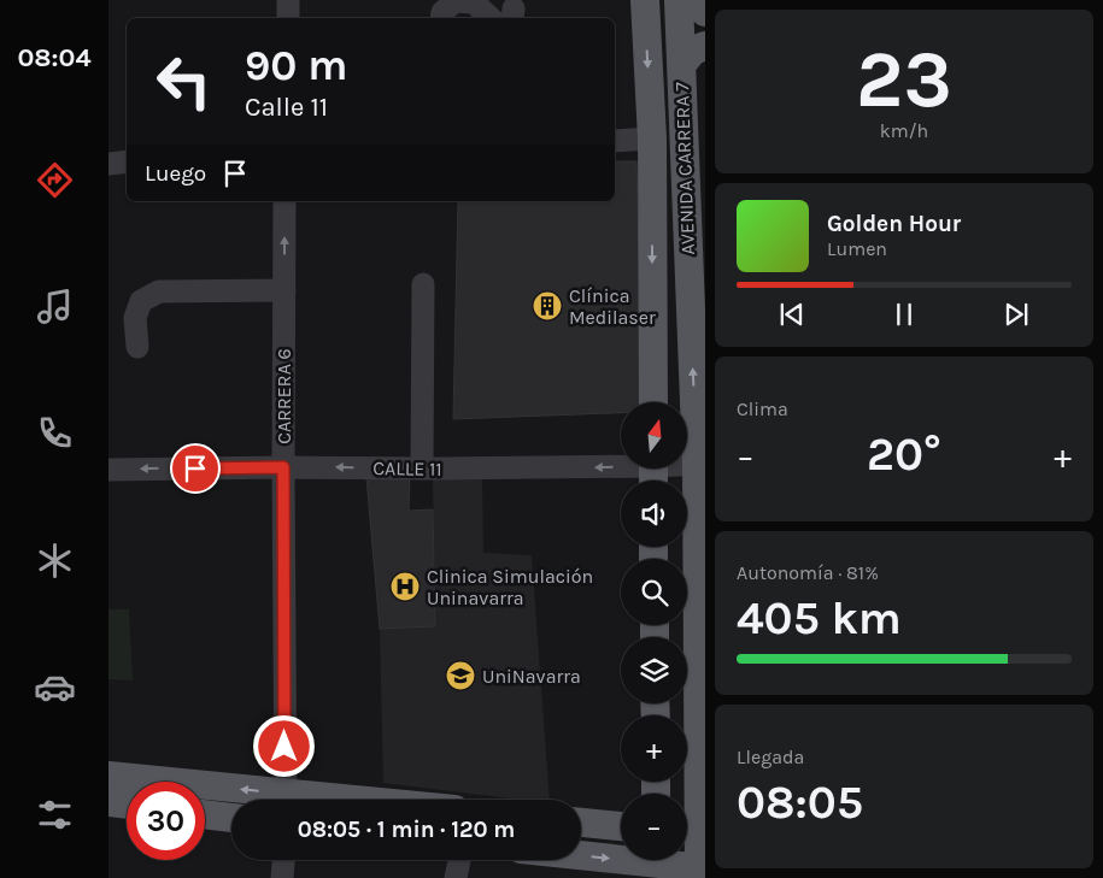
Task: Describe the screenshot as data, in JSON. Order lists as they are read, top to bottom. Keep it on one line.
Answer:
{"streets":{"main road":["AVENIDA CARRERA 7"],"street":["CARRERA 6","CALLE 11"]},"crossings":[["AVENIDA CARRERA 7","CALLE 11"],["CARRERA 6","CALLE 11"]],"one_way":["CALLE 11"],"places":{"building":["Clínica Medilaser"],"hospital":["Clinica Simulación Uninavarra"],"school or university":["UniNavarra"]},"north":"top","page":{"tabs":"08:04","tile":[["23","km/h"],"Clima",["Autonomía · 81%","405 km"],["Llegada","08:05"]],"turn":["90 m","Calle 11"],"then":"Luego","song":["Golden Hour","Lumen"],"map_buttons":["+","−"],"heat":["−","20°","+"],"limit":"30","trip":"08:05 · 1 min · 120 m"}}
